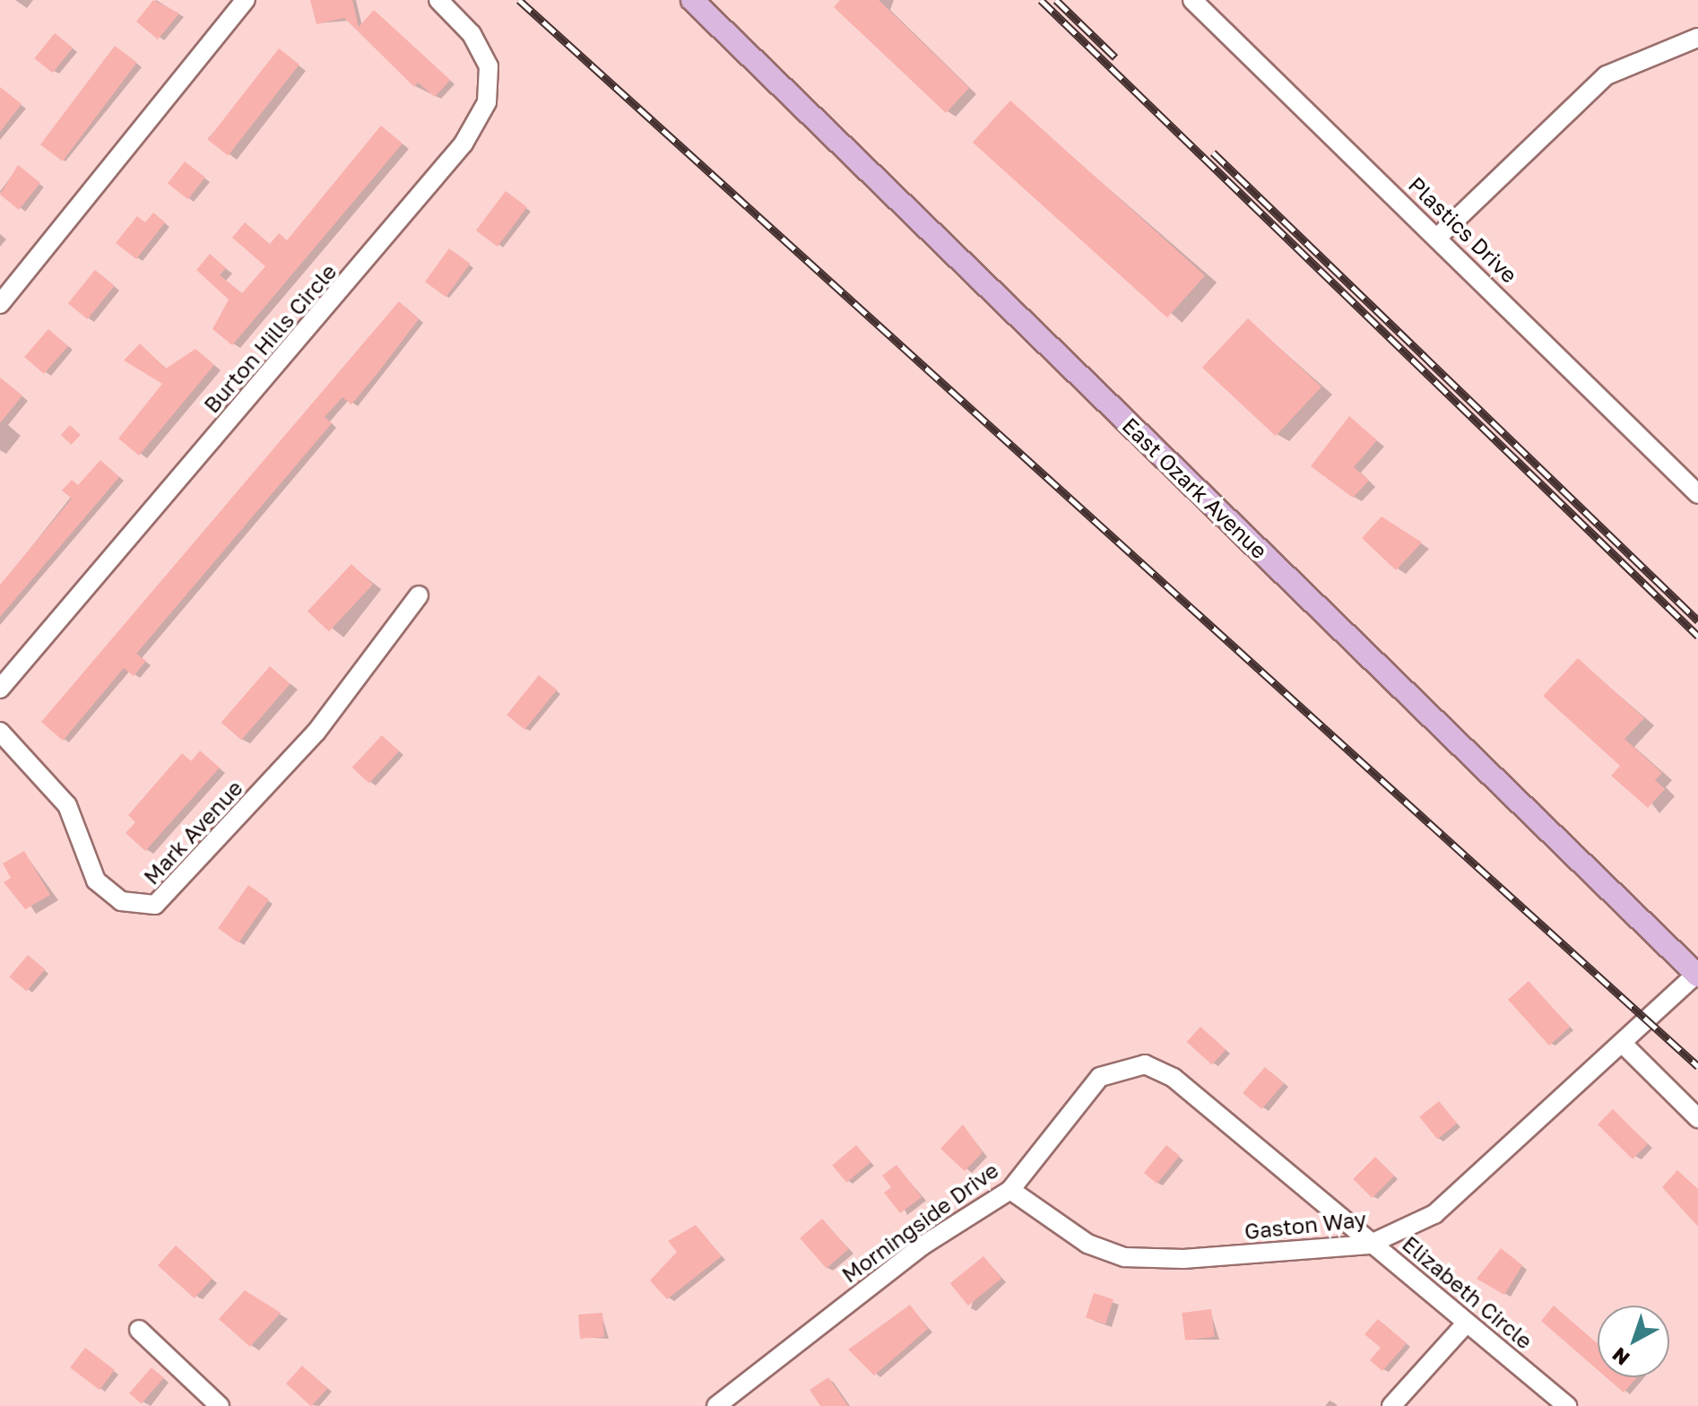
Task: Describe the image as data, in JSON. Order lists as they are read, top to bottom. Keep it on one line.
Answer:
{"streets":{"main road":["East Ozark Avenue"],"street":["Plastics Drive","Burton Hills Circle","Mark Avenue","Morningside Drive","Gaston Way","Elizabeth Circle"]},"crossings":[["East Ozark Avenue","Gaston Way"],["Morningside Drive","Gaston Way"],["Morningside Drive","Elizabeth Circle"],["Gaston Way","Elizabeth Circle"]],"north":"bottom left"}
